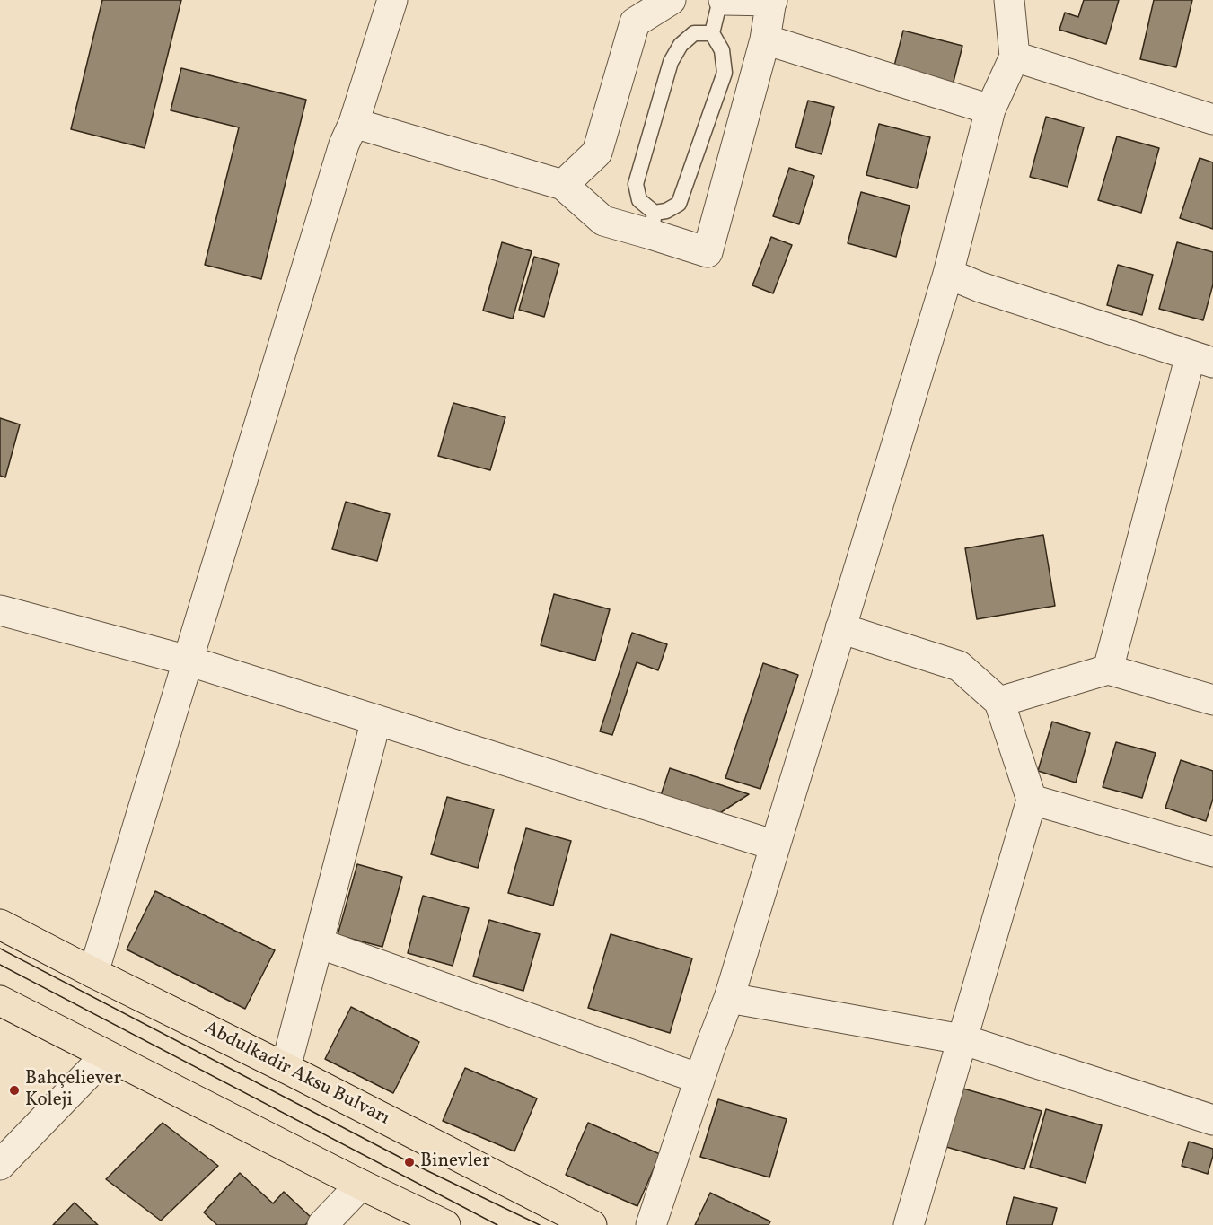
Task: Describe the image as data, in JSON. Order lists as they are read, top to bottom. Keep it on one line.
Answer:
{"streets":{"main road":["Abdulkadir Aksu Bulvarı"]},"places":["Bahçeliever Koleji","Binevler"]}
